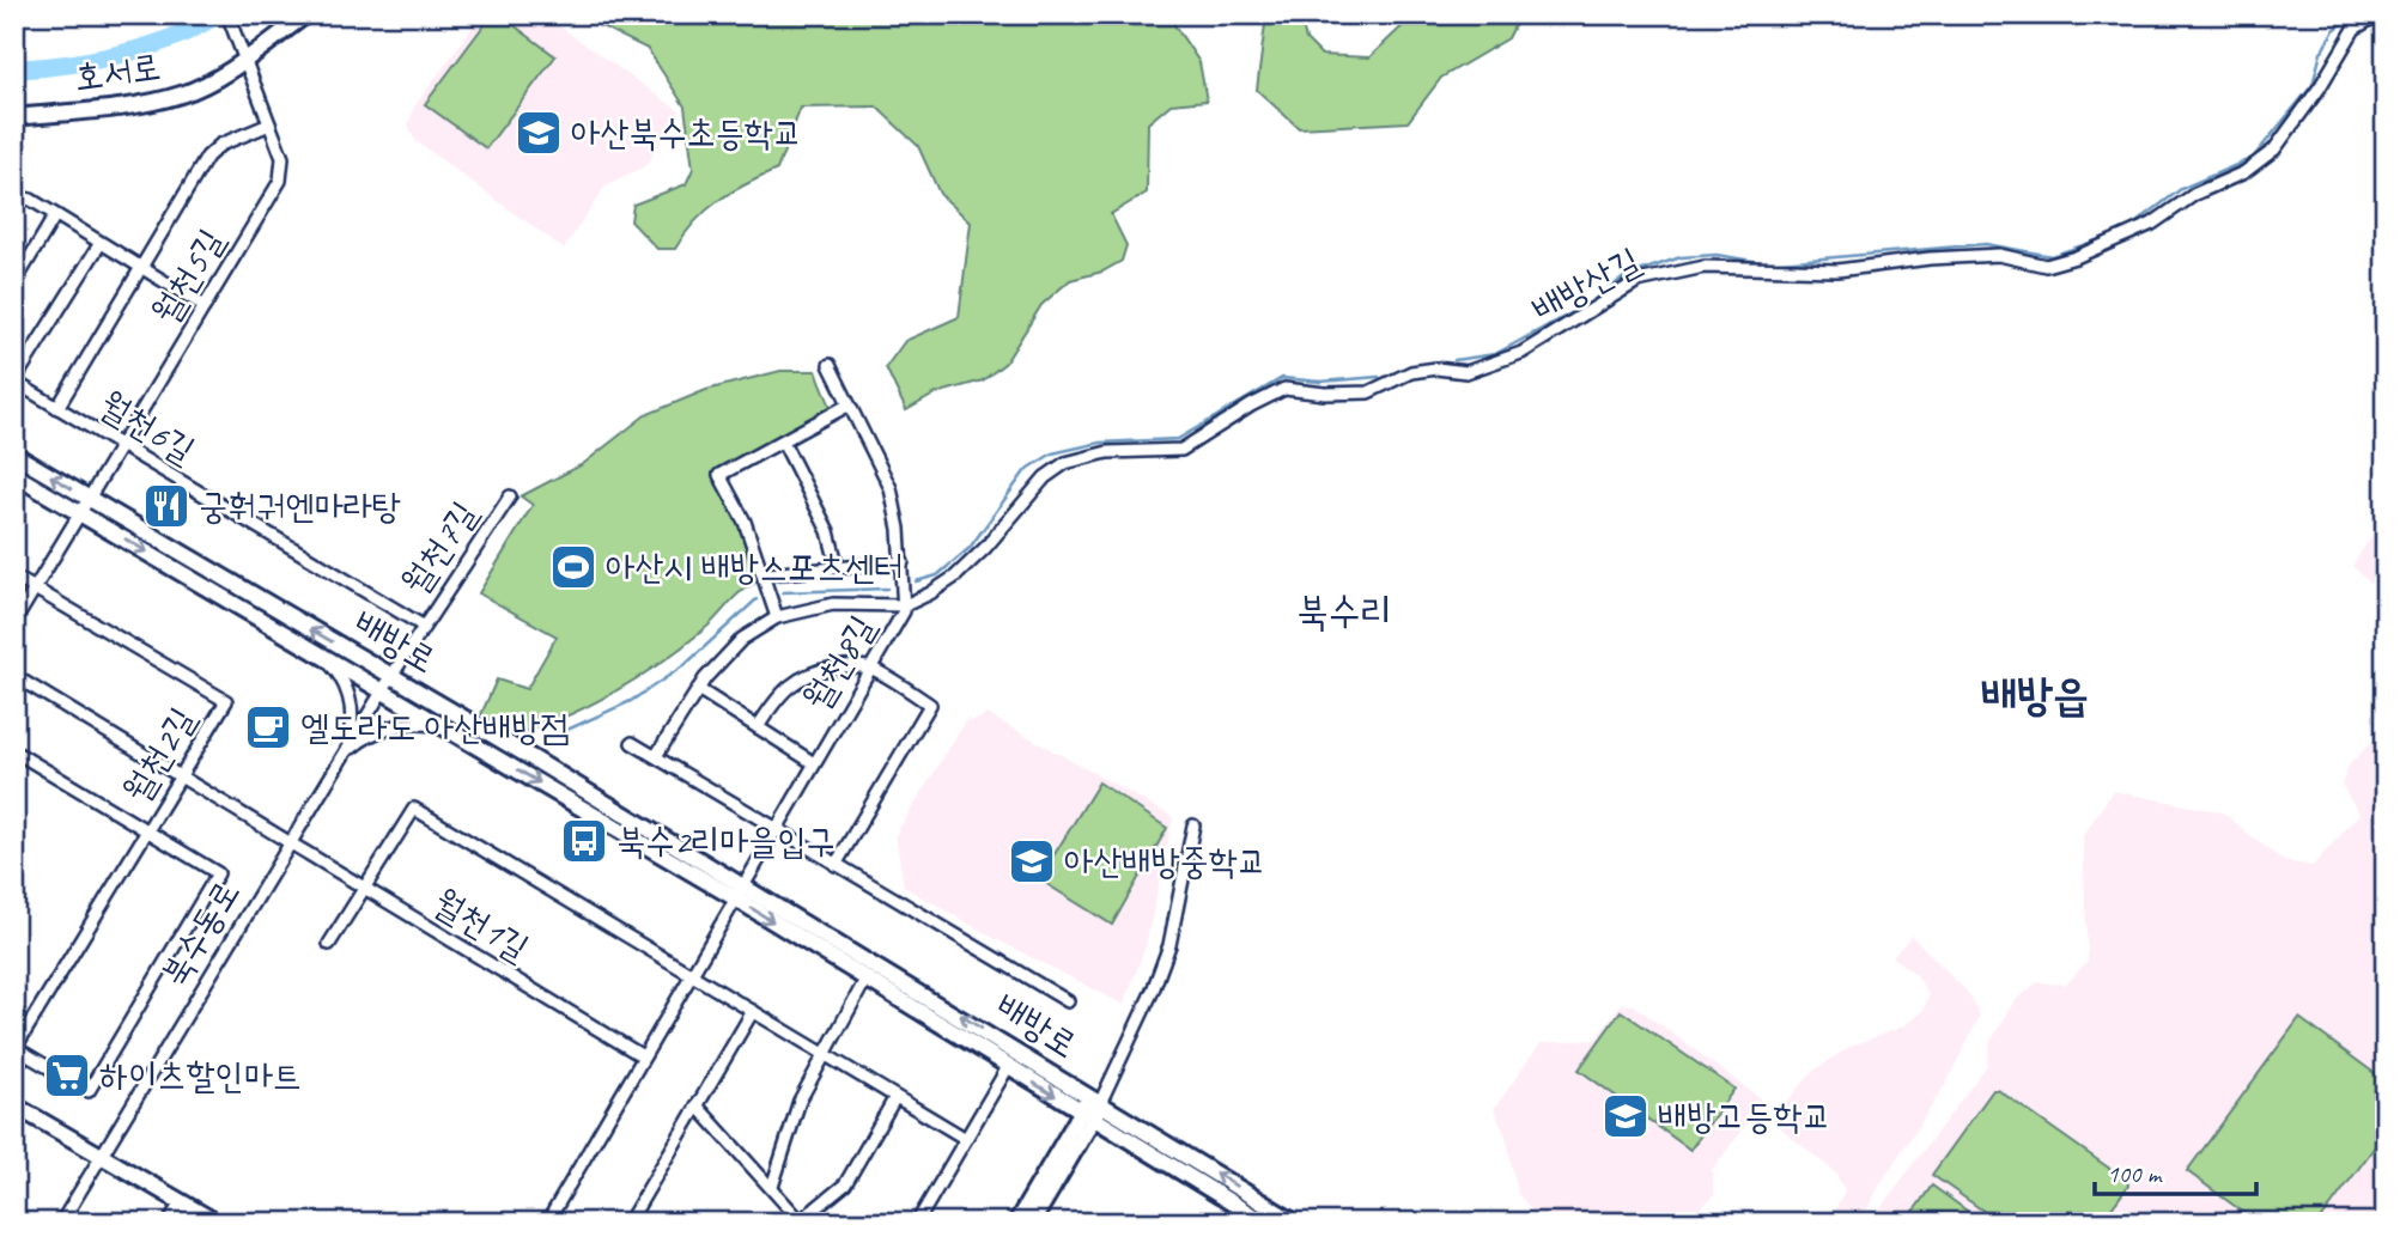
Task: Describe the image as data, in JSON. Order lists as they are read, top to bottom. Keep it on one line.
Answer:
{"streets":{"street":["호서로","월천5길","배방산길","월천6길","월천7길","배방로","월천8길","월천2길","월천1길","북수동로"]},"crossings":[["호서로","월천5길"],["월천5길","월천6길"],["월천5길","배방로"],["월천5길","월천2길"],["배방산길","월천8길"],["월천6길","월천7길"],["월천7길","배방로"],["월천7길","북수동로"],["배방로","월천8길"],["배방로","북수동로"],["월천2길","월천1길"],["월천1길","북수동로"]],"districts":["북수리","배방읍"],"places":{"school or university":["아산북수초등학교","아산배방중학교","배방고등학교"],"restaurant":["궁훠궈엔마라탕"],"sports":["아산시 배방스포츠센터"],"cafe":["엘도라도 아산배방점"],"bus stop":["북수2리마을입구"],"supermarket":["하이츠할인마트"]},"scale_bar":"100 m"}
